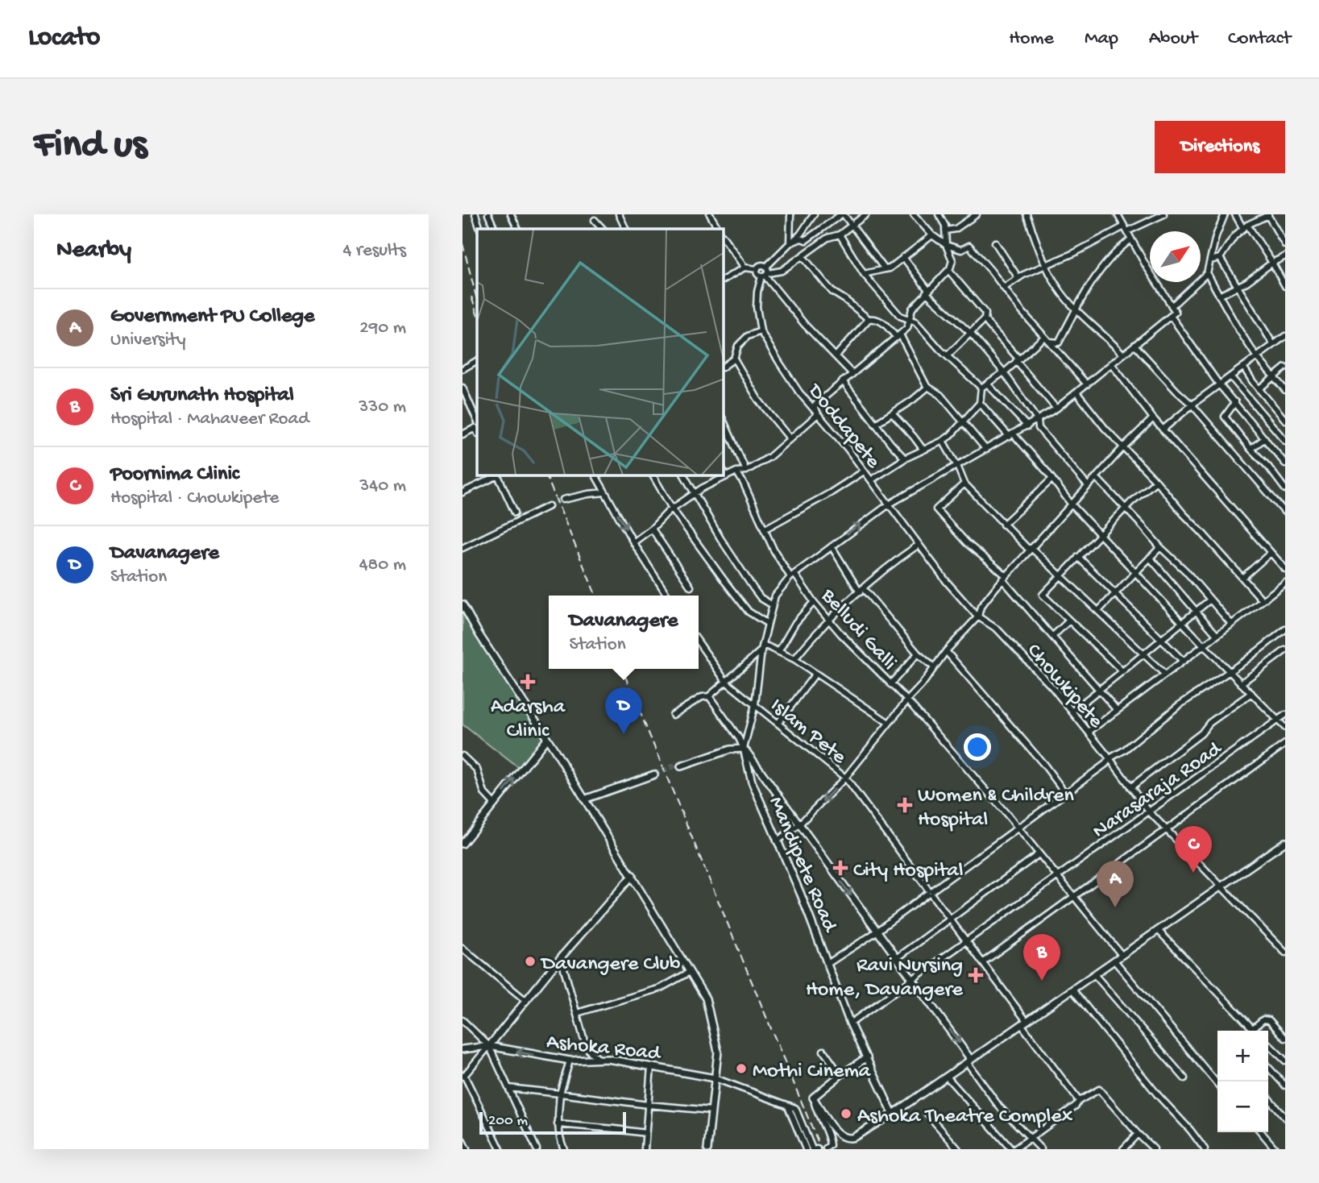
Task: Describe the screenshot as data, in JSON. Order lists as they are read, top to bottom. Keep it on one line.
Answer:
{"streets":{"main road":["Mandipete Road","Ashoka Road"],"street":["Doddapete","Belludi Galli","Chowkipete","Islam Pete","Narasaraja Road"]},"crossings":[["Doddapete","Chowkipete"],["Belludi Galli","Narasaraja Road"],["Chowkipete","Narasaraja Road"],["Islam Pete","Narasaraja Road"],["Narasaraja Road","Mandipete Road"]],"places":{"health":["Adarsha Clinic","Women & Children Hospital","City Hospital","Ravi Nursing Home, Davangere"],"other":["Davangere Club","Mothi Cinema","Ashoka Theatre Complex"]},"scale_bar":"200 m","north":"top right","page":{"header":"Locato","nav":["Home","Map","About","Contact"],"buttons":"Directions","title":"Find us","heading":["Nearby","4 results"],"list":[{"mark":"A","name":"Government PU College","note":"University","value":"290 m"},{"mark":"B","name":"Sri Gurunath Hospital","note":"Hospital · Mahaveer Road","value":"330 m"},{"mark":"C","name":"Poornima Clinic","note":"Hospital · Chowkipete","value":"340 m"},{"mark":"D","name":"Davanagere","note":"Station","value":"480 m"}],"popup":["Davanagere","Station"],"pins":["D","C","A","B"],"map_buttons":["+","−"],"scale":"200 m"}}
